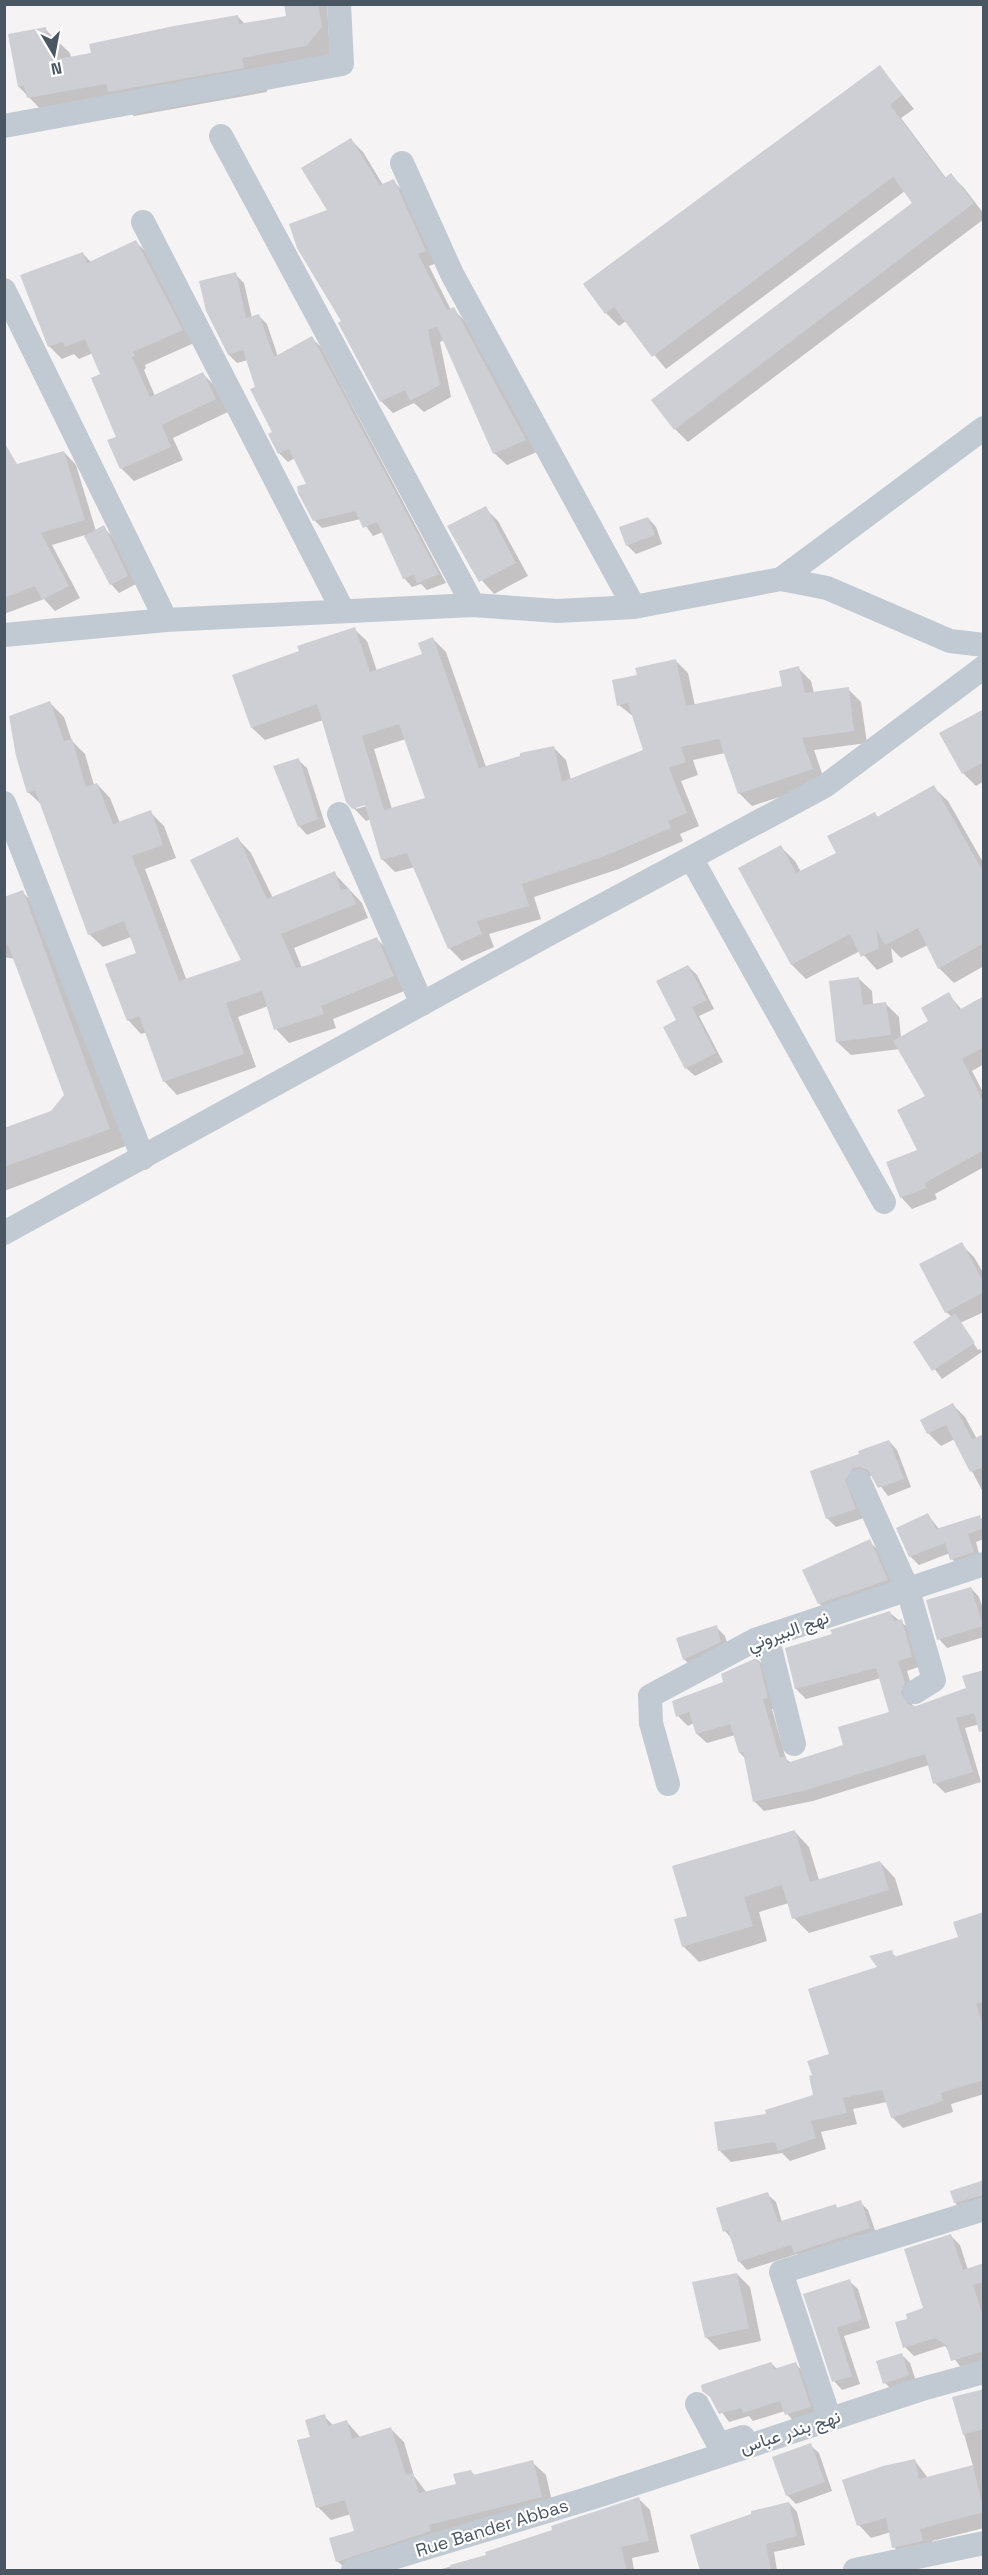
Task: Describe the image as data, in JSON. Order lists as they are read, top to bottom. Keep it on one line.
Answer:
{"streets":{"street":["نهج البيروني","نهج بندر عباس","Rue Bander Abbas"]},"crossings":[["نهج بندر عباس","Rue Bander Abbas"]],"north":"bottom"}
